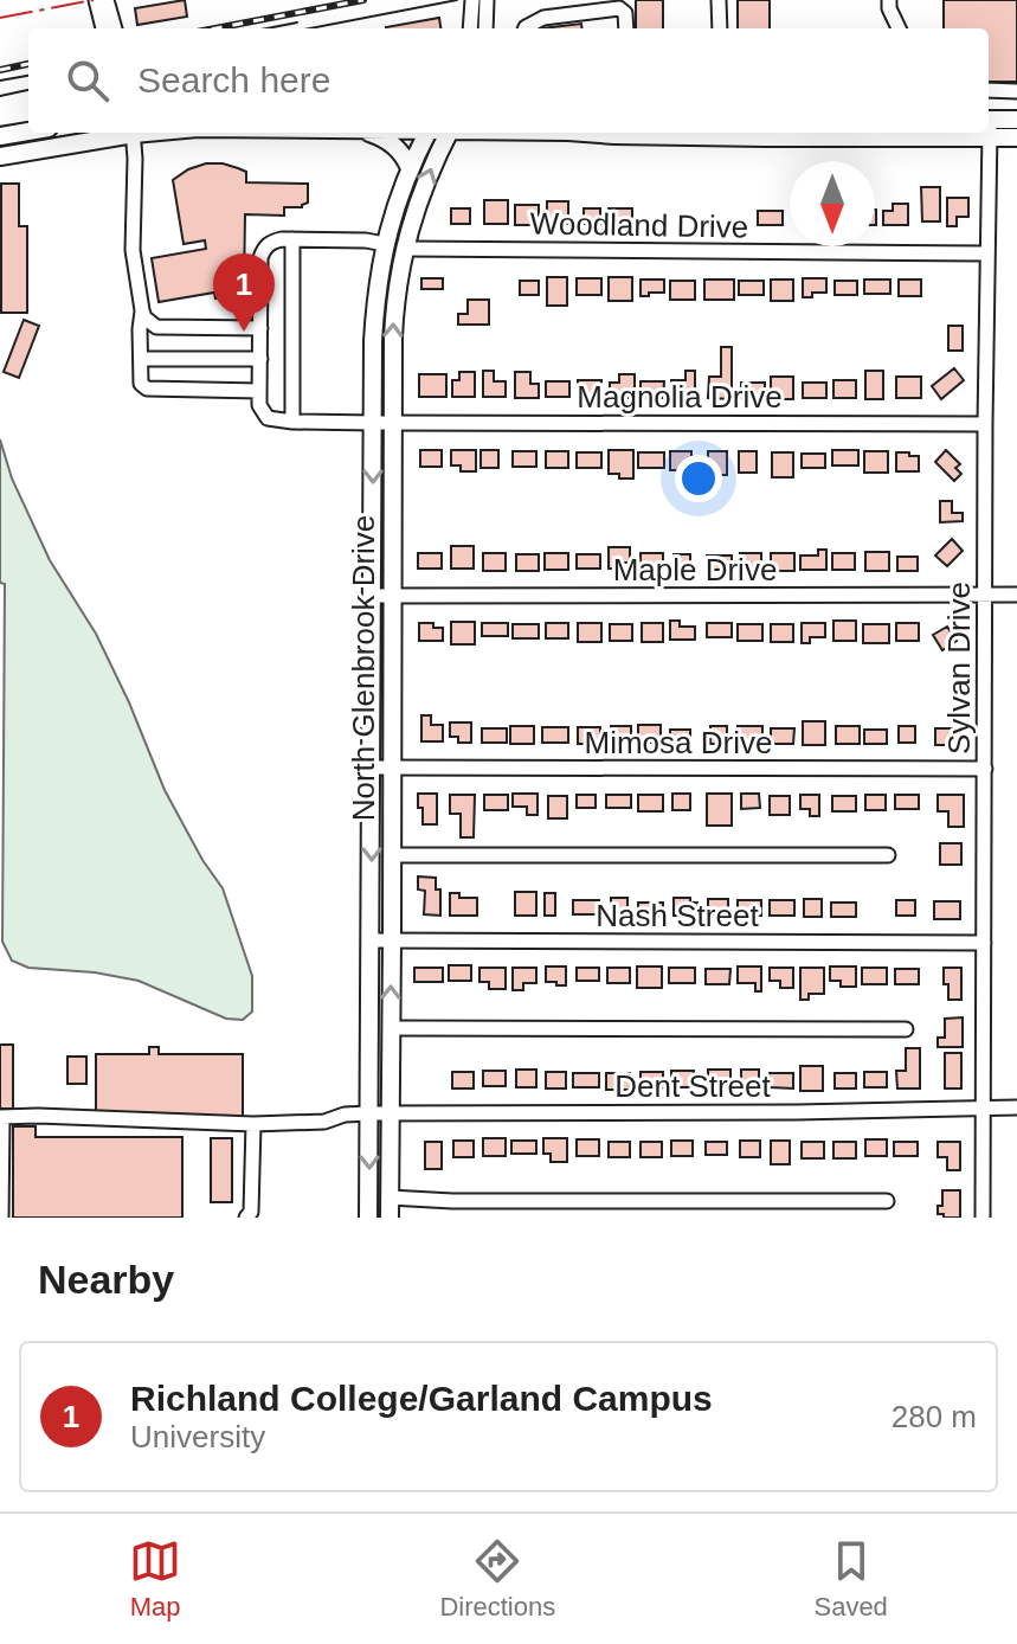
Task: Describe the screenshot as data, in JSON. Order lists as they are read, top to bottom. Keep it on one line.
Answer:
{"streets":{"main road":["North Glenbrook Drive"],"street":["Woodland Drive","Magnolia Drive","Maple Drive","Sylvan Drive","Mimosa Drive","Nash Street","Dent Street"]},"crossings":[["Woodland Drive","North Glenbrook Drive"],["Woodland Drive","Sylvan Drive"],["Magnolia Drive","North Glenbrook Drive"],["Magnolia Drive","Sylvan Drive"],["Maple Drive","North Glenbrook Drive"],["Maple Drive","Sylvan Drive"],["North Glenbrook Drive","Mimosa Drive"],["North Glenbrook Drive","Nash Street"],["North Glenbrook Drive","Dent Street"],["Sylvan Drive","Mimosa Drive"],["Sylvan Drive","Nash Street"],["Sylvan Drive","Dent Street"]],"north":"bottom","page":{"search":"Search here","pins":"1","heading":"Nearby","list":[{"mark":"1","name":"Richland College/Garland Campus","note":"University","value":"280 m"}],"nav":["Map","Directions","Saved"]}}
